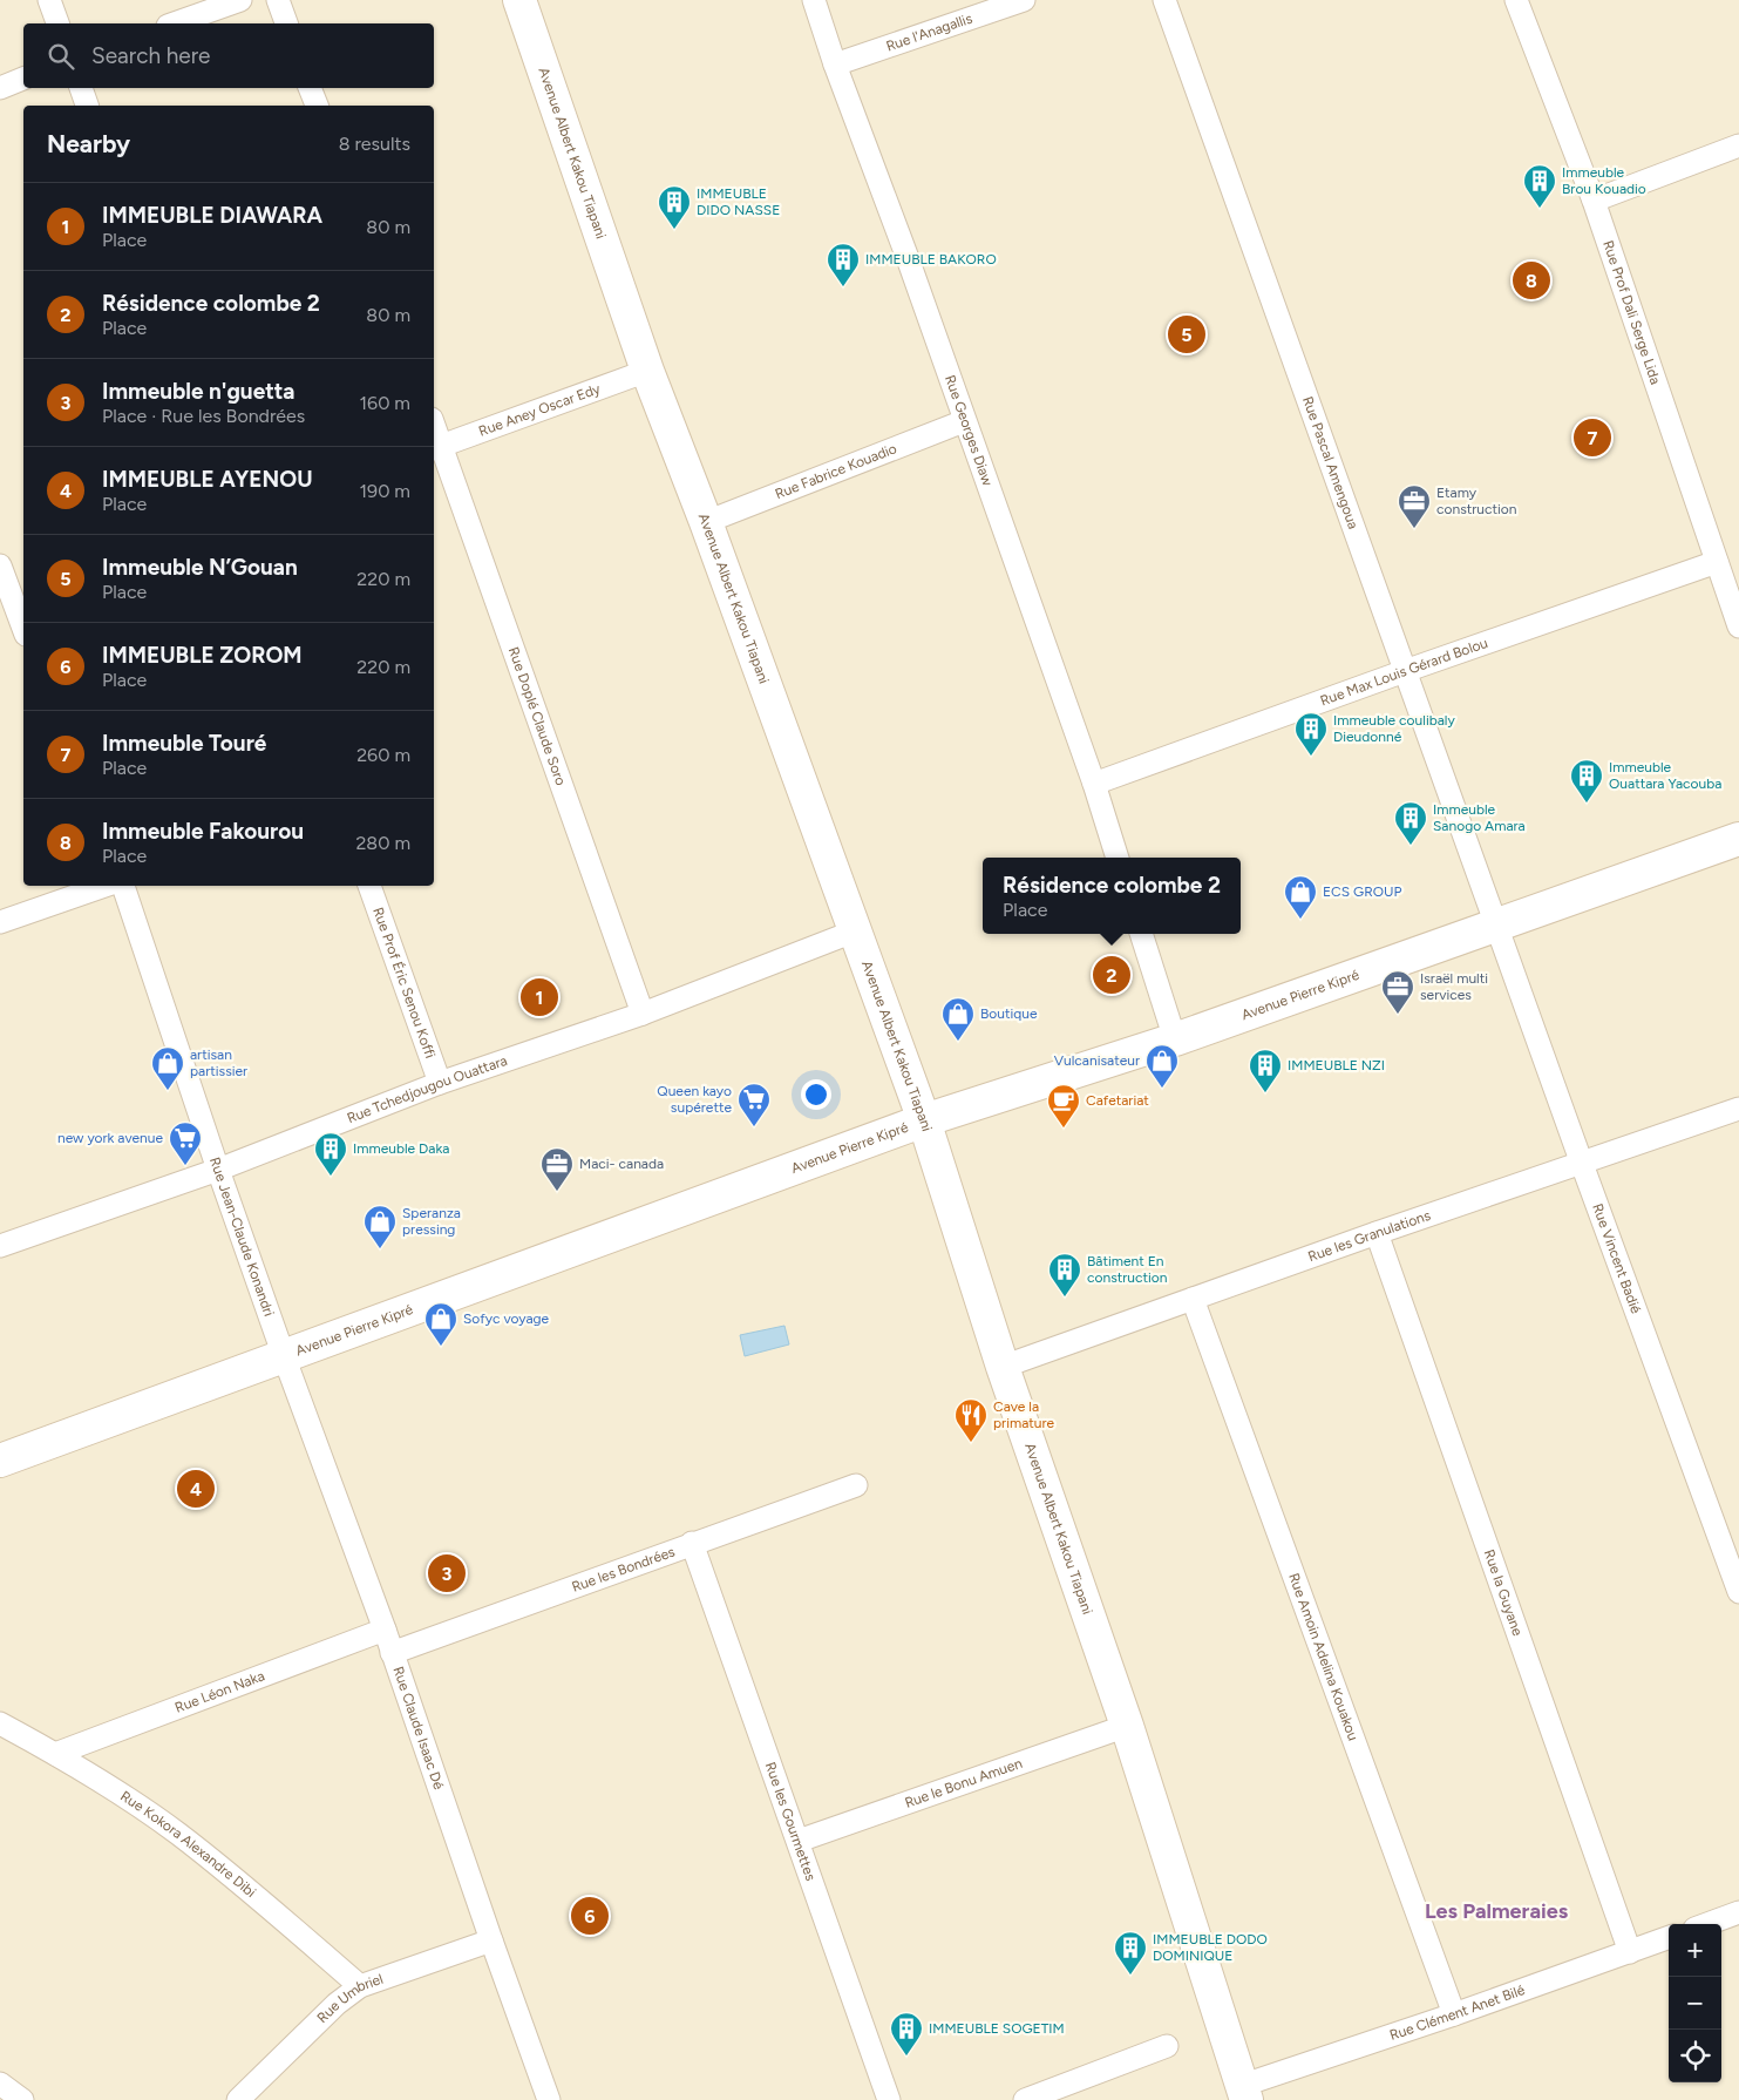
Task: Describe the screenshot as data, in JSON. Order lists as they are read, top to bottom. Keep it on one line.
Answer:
{"streets":{"street":["Rue l'Anagallis","Avenue Albert Kakou Tiapani","Rue Prof Dali Serge Lida","Rue Aney Oscar Edy","Rue Georges Diaw","Rue Pascal Amengoua","Rue Fabrice Kouadio","Rue Max Louis Gérard Bolou","Rue Doplé Claude Soro","Rue Prof Éric Senou Koffi","Avenue Pierre Kipré","Rue Tchedjougou Ouattara","Rue Jean-Claude Konandri","Rue les Granulations","Rue Vincent Badié","Rue les Bondrées","Rue la Guyane","Rue Amoin Adelina Kouakou","Rue Léon Naka","Rue Claude Isaac Dé","Rue le Bonu Amuen","Rue les Gourmettes","Rue Kokora Alexandre Dibi","Rue Umbriel","Rue Clément Anet Bilé"]},"crossings":[["Rue l'Anagallis","Rue Georges Diaw"],["Avenue Albert Kakou Tiapani","Rue Aney Oscar Edy"],["Avenue Albert Kakou Tiapani","Rue Fabrice Kouadio"],["Avenue Albert Kakou Tiapani","Avenue Pierre Kipré"],["Avenue Albert Kakou Tiapani","Rue Tchedjougou Ouattara"],["Avenue Albert Kakou Tiapani","Rue les Granulations"],["Avenue Albert Kakou Tiapani","Rue le Bonu Amuen"],["Avenue Albert Kakou Tiapani","Rue Clément Anet Bilé"],["Rue Prof Dali Serge Lida","Rue Max Louis Gérard Bolou"],["Rue Aney Oscar Edy","Rue Doplé Claude Soro"],["Rue Georges Diaw","Rue Fabrice Kouadio"],["Rue Georges Diaw","Rue Max Louis Gérard Bolou"],["Rue Pascal Amengoua","Rue Max Louis Gérard Bolou"],["Rue Pascal Amengoua","Avenue Pierre Kipré"],["Rue Pascal Amengoua","Rue Vincent Badié"],["Rue Doplé Claude Soro","Rue Tchedjougou Ouattara"],["Rue Prof Éric Senou Koffi","Rue Tchedjougou Ouattara"],["Avenue Pierre Kipré","Rue Jean-Claude Konandri"],["Avenue Pierre Kipré","Rue Vincent Badié"],["Avenue Pierre Kipré","Rue Claude Isaac Dé"],["Rue Tchedjougou Ouattara","Rue Jean-Claude Konandri"],["Rue Jean-Claude Konandri","Rue Claude Isaac Dé"],["Rue les Granulations","Rue Vincent Badié"],["Rue les Granulations","Rue la Guyane"],["Rue les Granulations","Rue Amoin Adelina Kouakou"],["Rue les Bondrées","Rue Claude Isaac Dé"],["Rue les Bondrées","Rue les Gourmettes"],["Rue la Guyane","Rue Clément Anet Bilé"],["Rue Amoin Adelina Kouakou","Rue Clément Anet Bilé"],["Rue Léon Naka","Rue Claude Isaac Dé"],["Rue Léon Naka","Rue Kokora Alexandre Dibi"],["Rue Claude Isaac Dé","Rue Umbriel"],["Rue le Bonu Amuen","Rue les Gourmettes"],["Rue Kokora Alexandre Dibi","Rue Umbriel"]],"districts":["Les Palmeraies"],"places":{"building":["Immeuble Brou Kouadio","IMMEUBLE DIDO NASSE","IMMEUBLE BAKORO","Immeuble coulibaly Dieudonné","Immeuble Ouattara Yacouba","Immeuble Sanogo Amara","IMMEUBLE NZI","Immeuble Daka","Bâtiment En construction","IMMEUBLE DODO DOMINIQUE","IMMEUBLE SOGETIM"],"office":["Etamy construction","Israël multi services","Maci- canada"],"shop":["ECS GROUP","Boutique","Vulcanisateur","artisan partissier","Speranza pressing","Sofyc voyage"],"supermarket":["Queen kayo supérette","new york avenue"],"cafe":["Cafetariat"],"restaurant":["Cave la primature"]},"page":{"search":"Search here","heading":["Nearby","8 results"],"list":[{"mark":"1","name":"IMMEUBLE DIAWARA","note":"Place","value":"80 m"},{"mark":"2","name":"Résidence colombe 2","note":"Place","value":"80 m"},{"mark":"3","name":"Immeuble n'guetta","note":"Place · Rue les Bondrées","value":"160 m"},{"mark":"4","name":"IMMEUBLE AYENOU","note":"Place","value":"190 m"},{"mark":"5","name":"Immeuble N’Gouan","note":"Place","value":"220 m"},{"mark":"6","name":"IMMEUBLE ZOROM","note":"Place","value":"220 m"},{"mark":"7","name":"Immeuble Touré","note":"Place","value":"260 m"},{"mark":"8","name":"Immeuble Fakourou","note":"Place","value":"280 m"}],"pins":["8","5","7","2","1","4","3","6"],"popup":["Résidence colombe 2","Place"],"map_buttons":["+","−"]}}
